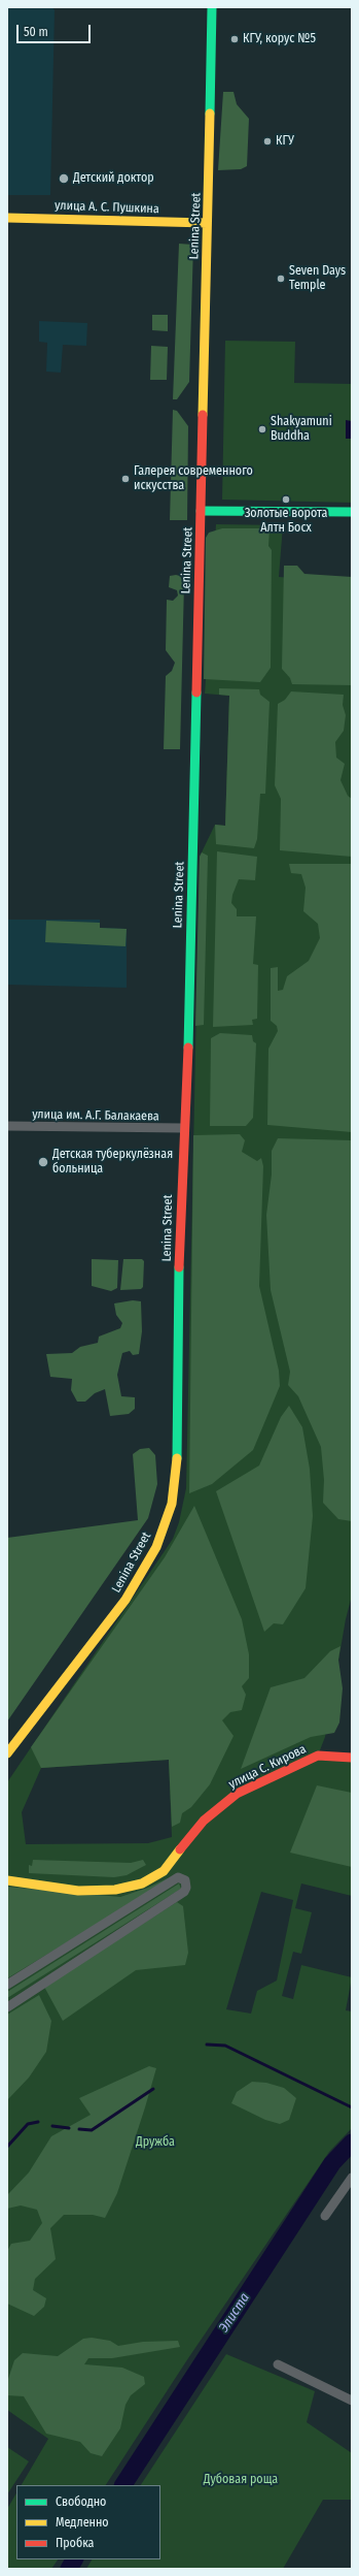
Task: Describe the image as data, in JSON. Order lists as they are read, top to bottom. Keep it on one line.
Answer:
{"streets":{"main road":["улица А. С. Пушкина","Lenina Street","улица С. Кирова"],"street":["улица им. А.Г. Балакаева"]},"crossings":[["улица А. С. Пушкина","Lenina Street"],["Lenina Street","улица им. А.Г. Балакаева"]],"water":["Элиста"],"parks":["Дружба","Дубовая роща"],"places":["КГУ, корус №5","КГУ","Детский доктор","Seven Days Temple","Shakyamuni Buddha","Галерея современного искусства","Золотые ворота Алтн Босх","Детская туберкулёзная больница"],"legend":["Свободно","Медленно","Пробка"],"scale_bar":"50 m"}
